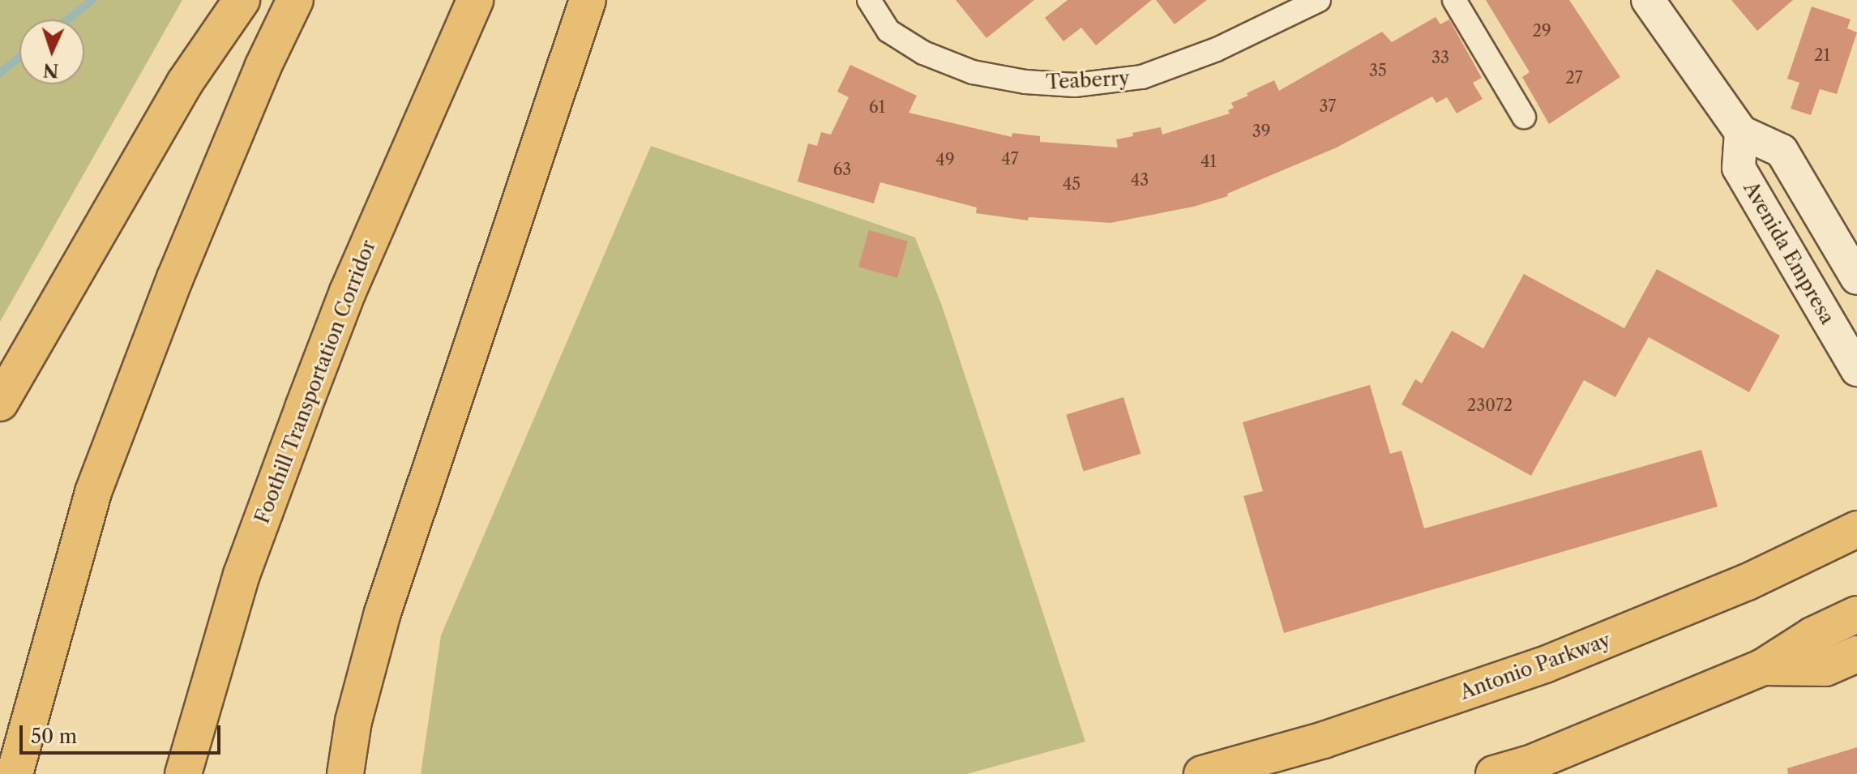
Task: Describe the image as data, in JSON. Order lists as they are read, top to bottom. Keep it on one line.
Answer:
{"streets":{"main road":["Foothill Transportation Corridor","Antonio Parkway"],"street":["Teaberry","Avenida Empresa"]},"house_numbers":["29","21","33","35","27","37","61","39","47","49","41","63","43","45","23072"],"scale_bar":"50 m","north":"bottom"}
